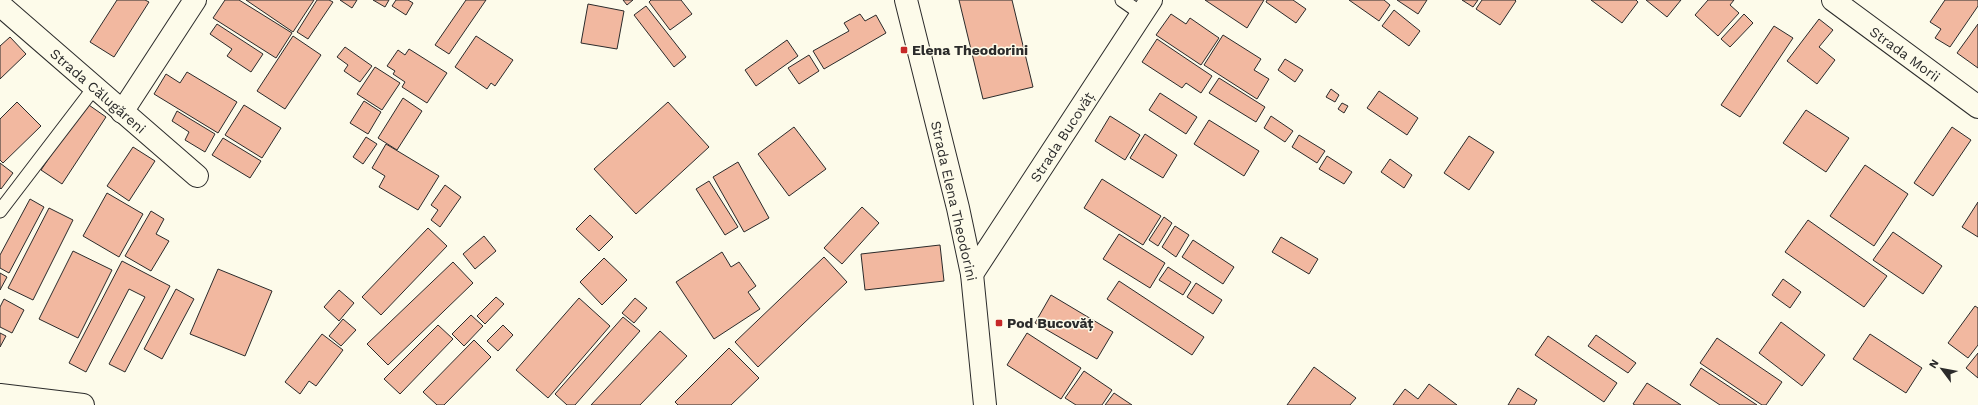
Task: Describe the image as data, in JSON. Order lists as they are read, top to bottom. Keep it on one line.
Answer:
{"streets":{"street":["Strada Morii","Strada Călugăreni","Strada Bucovăț","Strada Elena Theodorini"]},"crossings":[["Strada Bucovăț","Strada Elena Theodorini"]],"places":{"transit":["Elena Theodorini","Pod Bucovăț"]},"north":"top left"}
